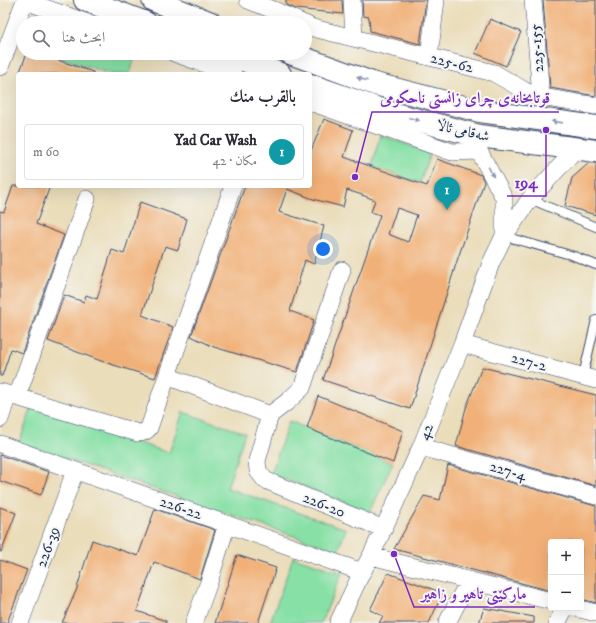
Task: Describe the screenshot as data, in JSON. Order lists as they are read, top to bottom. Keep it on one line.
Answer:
{"streets":{"main road":["شه‌قامی ئاڵا"],"street":["225-155","225-62","227-2","42","227-4","226-20","226-22","226-39"]},"crossings":[["225-155","225-62"],["شه‌قامی ئاڵا","42"],["227-2","42"],["42","227-4"],["42","226-20"],["42","226-22"],["226-22","226-39"]],"places":["194","قوتابخانەی چرای زانستی ناحکومی","ماركێتی تاهیر و زاهیر"],"page":{"search":"ابحث هنا","heading":"بالقرب منك","list":[{"mark":"1","name":"Yad Car Wash","note":"مكان · 42","value":"60 m"}],"pins":"1","map_buttons":["+","−"]}}
